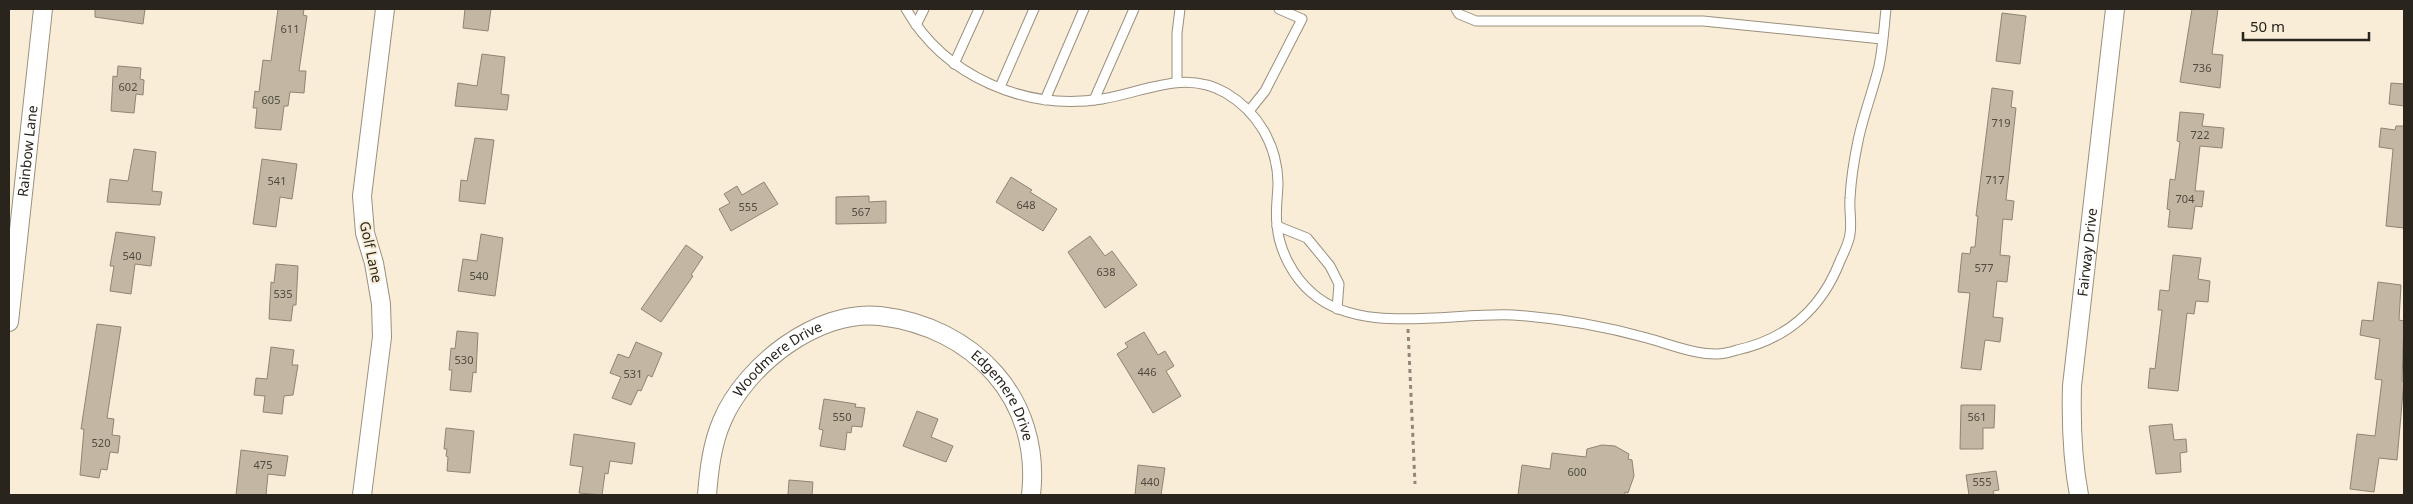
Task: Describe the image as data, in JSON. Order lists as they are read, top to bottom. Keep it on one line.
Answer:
{"streets":{"street":["Rainbow Lane","Golf Lane","Fairway Drive","Woodmere Drive","Edgemere Drive"]},"crossings":[["Woodmere Drive","Edgemere Drive"]],"house_numbers":["611","736","602","605","719","722","717","541","704","648","555","567","540","577","638","540","535","530","446","531","550","561","520","475","600","440","555"],"scale_bar":"50 m"}
